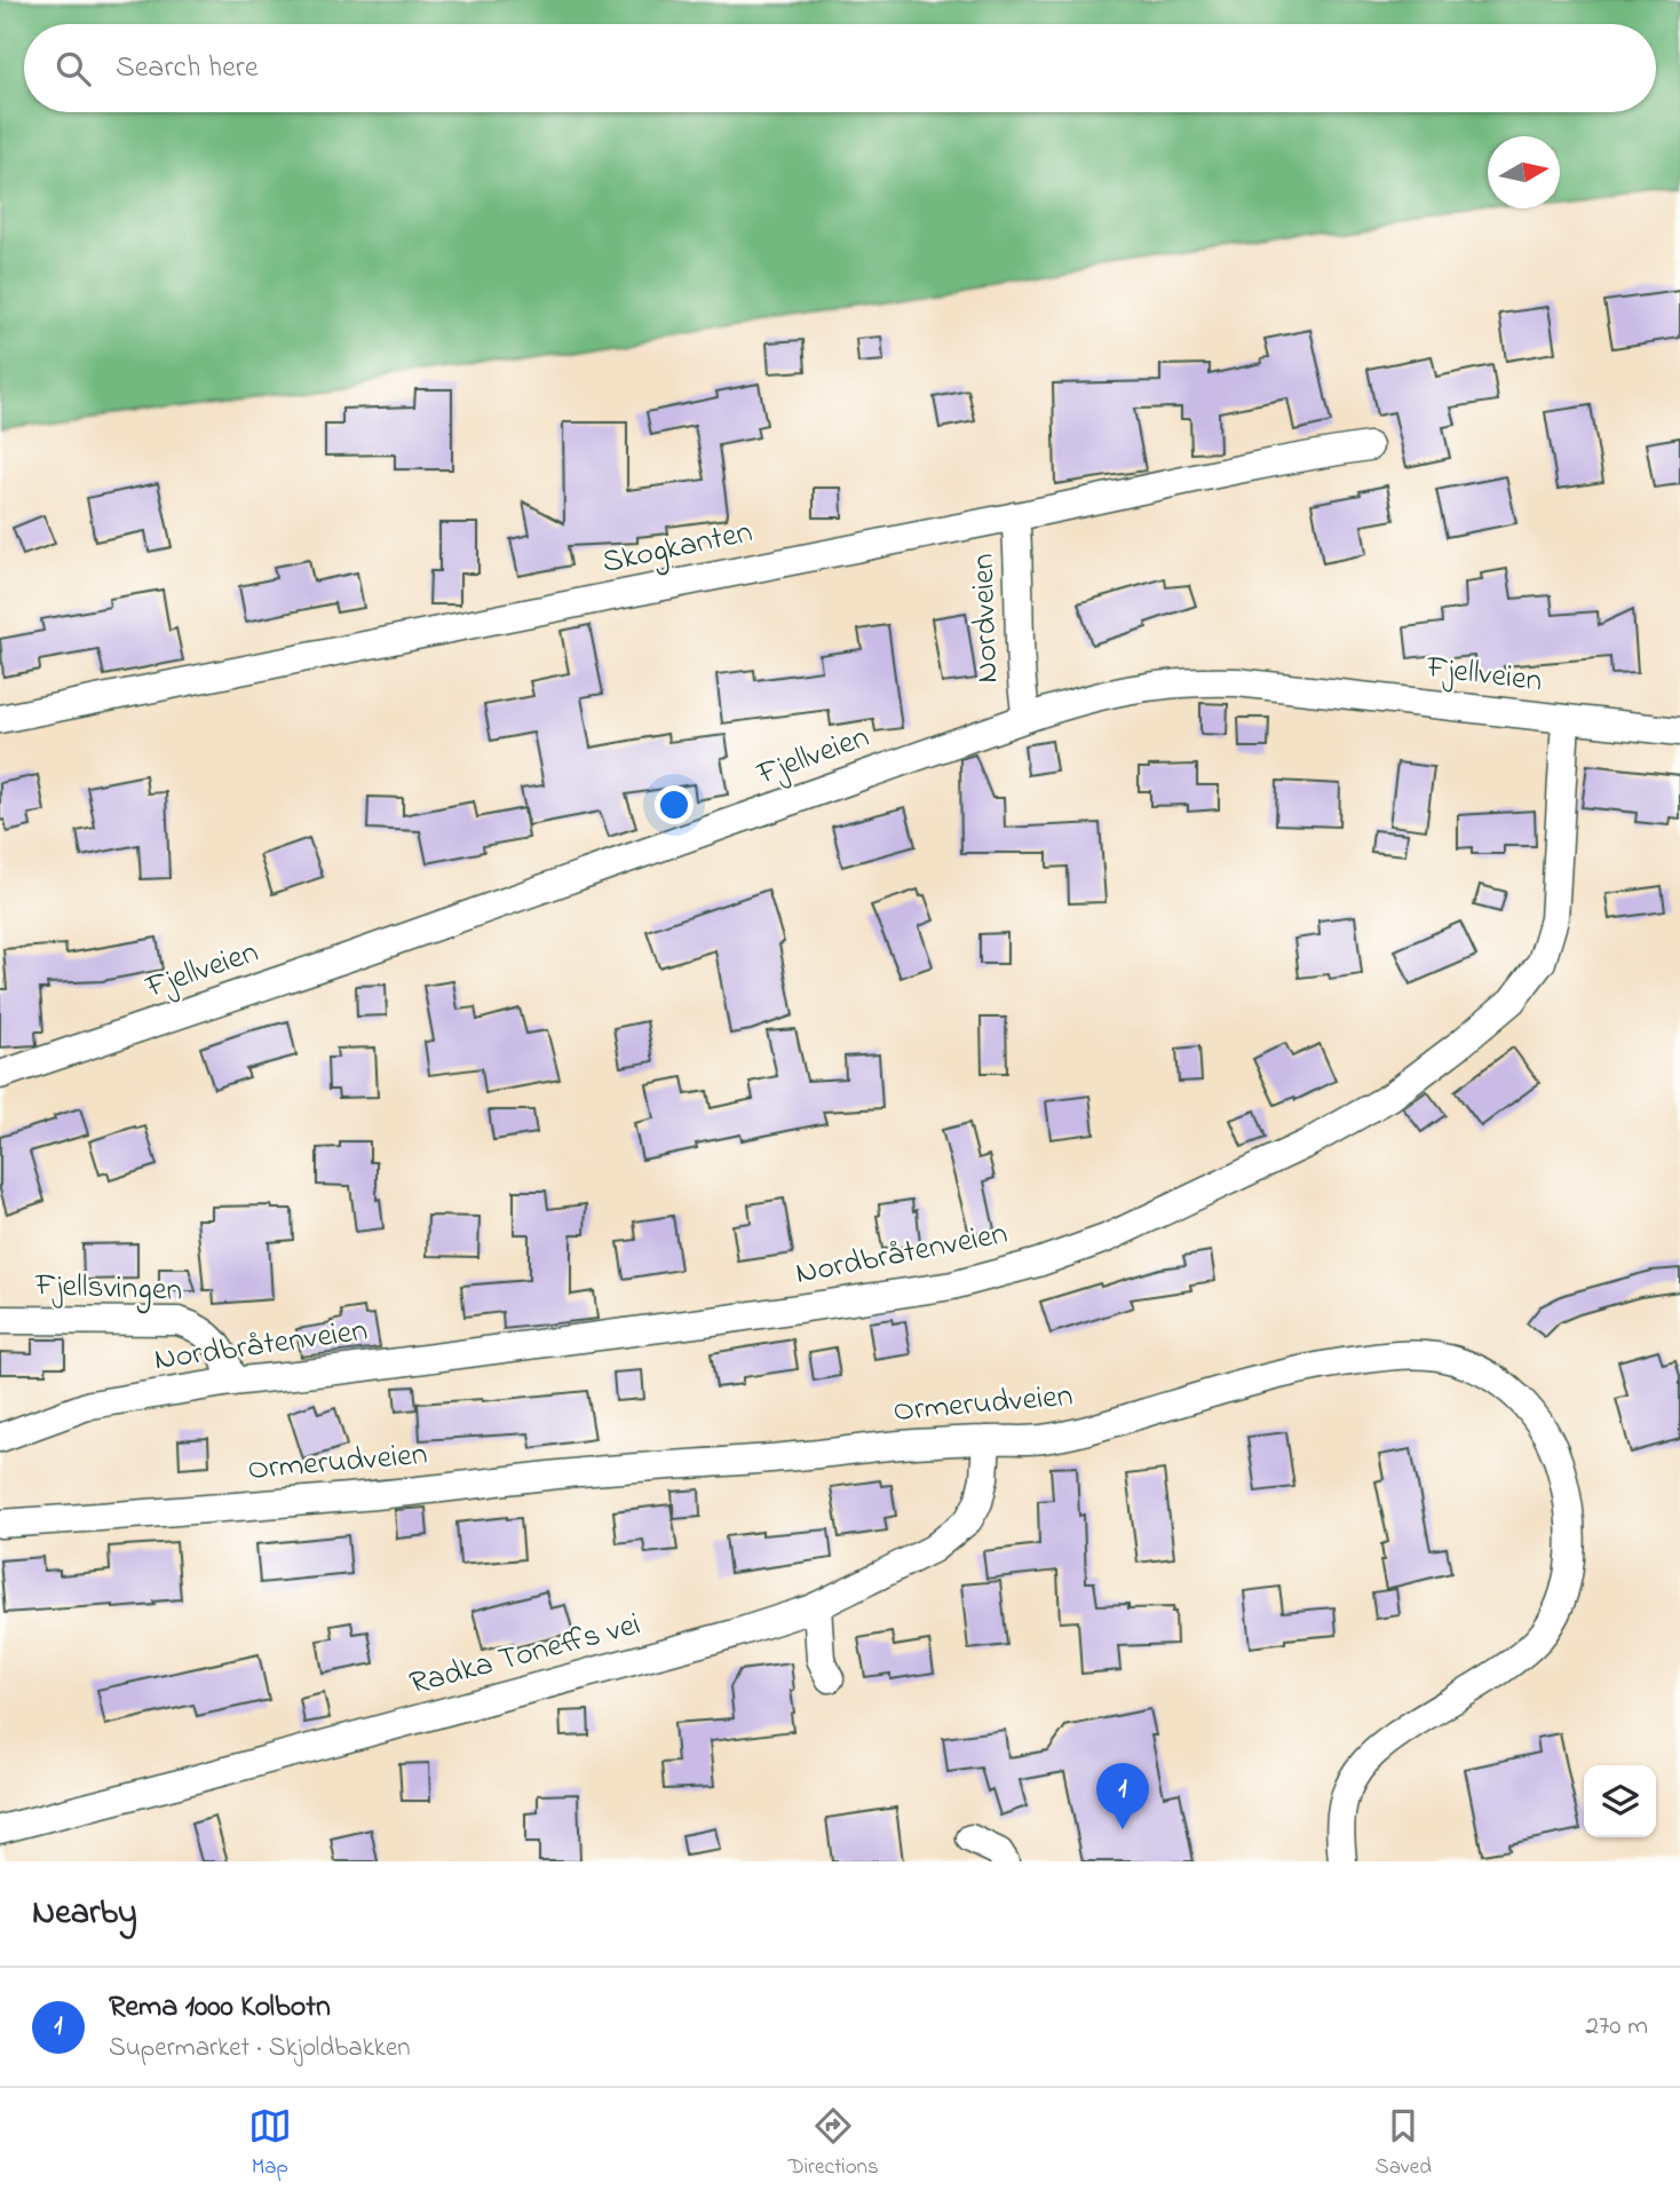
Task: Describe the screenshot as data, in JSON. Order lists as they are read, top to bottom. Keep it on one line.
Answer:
{"streets":{"street":["Skogkanten","Nordveien","Fjellveien","Nordbråtenveien","Fjellsvingen","Ormerudveien","Radka Toneffs vei"]},"crossings":[["Skogkanten","Nordveien"],["Nordveien","Fjellveien"],["Fjellveien","Nordbråtenveien"],["Nordbråtenveien","Fjellsvingen"],["Ormerudveien","Radka Toneffs vei"]],"north":"right","page":{"search":"Search here","pins":"1","heading":"Nearby","list":[{"mark":"1","name":"Rema 1000 Kolbotn","note":"Supermarket · Skjoldbakken","value":"270 m"}],"nav":["Map","Directions","Saved"]}}
